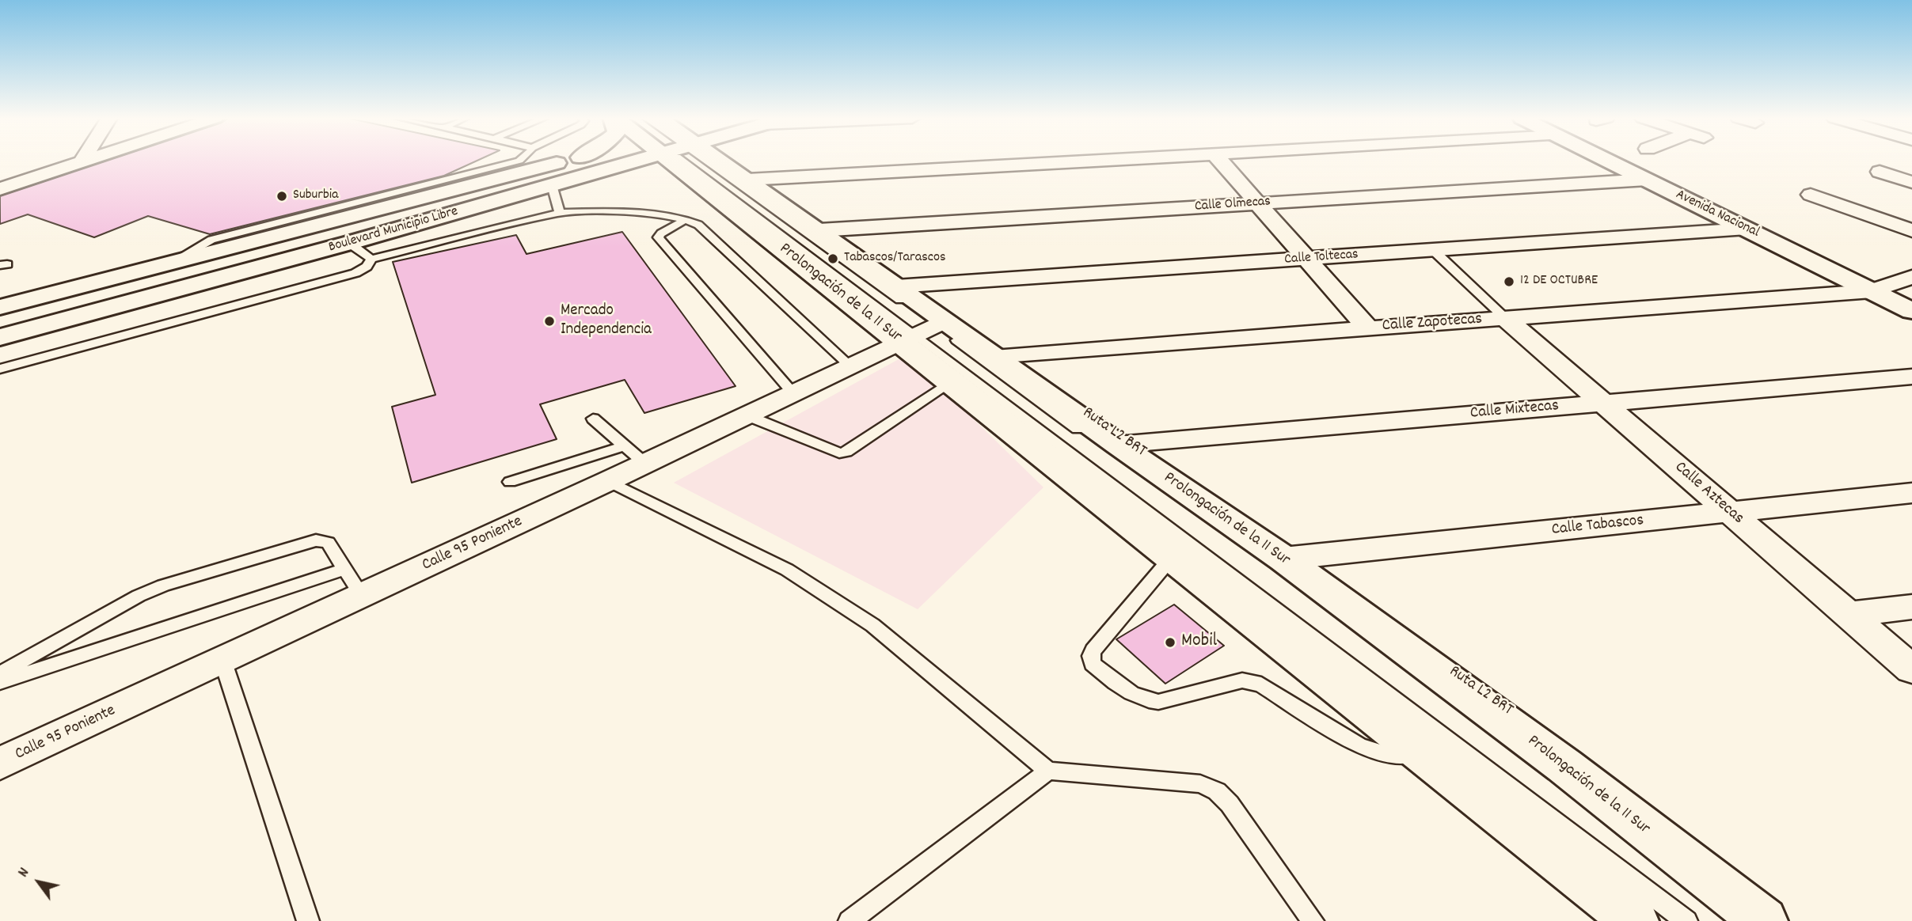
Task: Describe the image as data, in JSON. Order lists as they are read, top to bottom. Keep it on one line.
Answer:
{"streets":{"main road":["Avenida Nacional","Boulevard Municipio Libre","Prolongación de la 11 Sur"],"street":["Calle Olmecas","Calle Toltecas","Calle Zapotecas","Calle Mixtecas","Calle Aztecas","Calle Tabascos","Calle 95 Poniente"],"lane":["Ruta L2 BRT"]},"crossings":[["Calle Olmecas","Avenida Nacional"],["Calle Olmecas","Prolongación de la 11 Sur"],["Avenida Nacional","Calle Toltecas"],["Avenida Nacional","Calle Zapotecas"],["Calle Toltecas","Prolongación de la 11 Sur"],["Prolongación de la 11 Sur","Calle Zapotecas"],["Prolongación de la 11 Sur","Calle Mixtecas"],["Prolongación de la 11 Sur","Ruta L2 BRT"],["Prolongación de la 11 Sur","Calle Tabascos"],["Prolongación de la 11 Sur","Calle 95 Poniente"],["Calle Zapotecas","Calle Aztecas"],["Calle Mixtecas","Calle Aztecas"],["Ruta L2 BRT","Calle 95 Poniente"],["Calle Aztecas","Calle Tabascos"]],"places":["Suburbia","Tabascos/Tarascos","12 DE OCTUBRE","Mercado Independencia","Mobil"],"north":"top left"}
